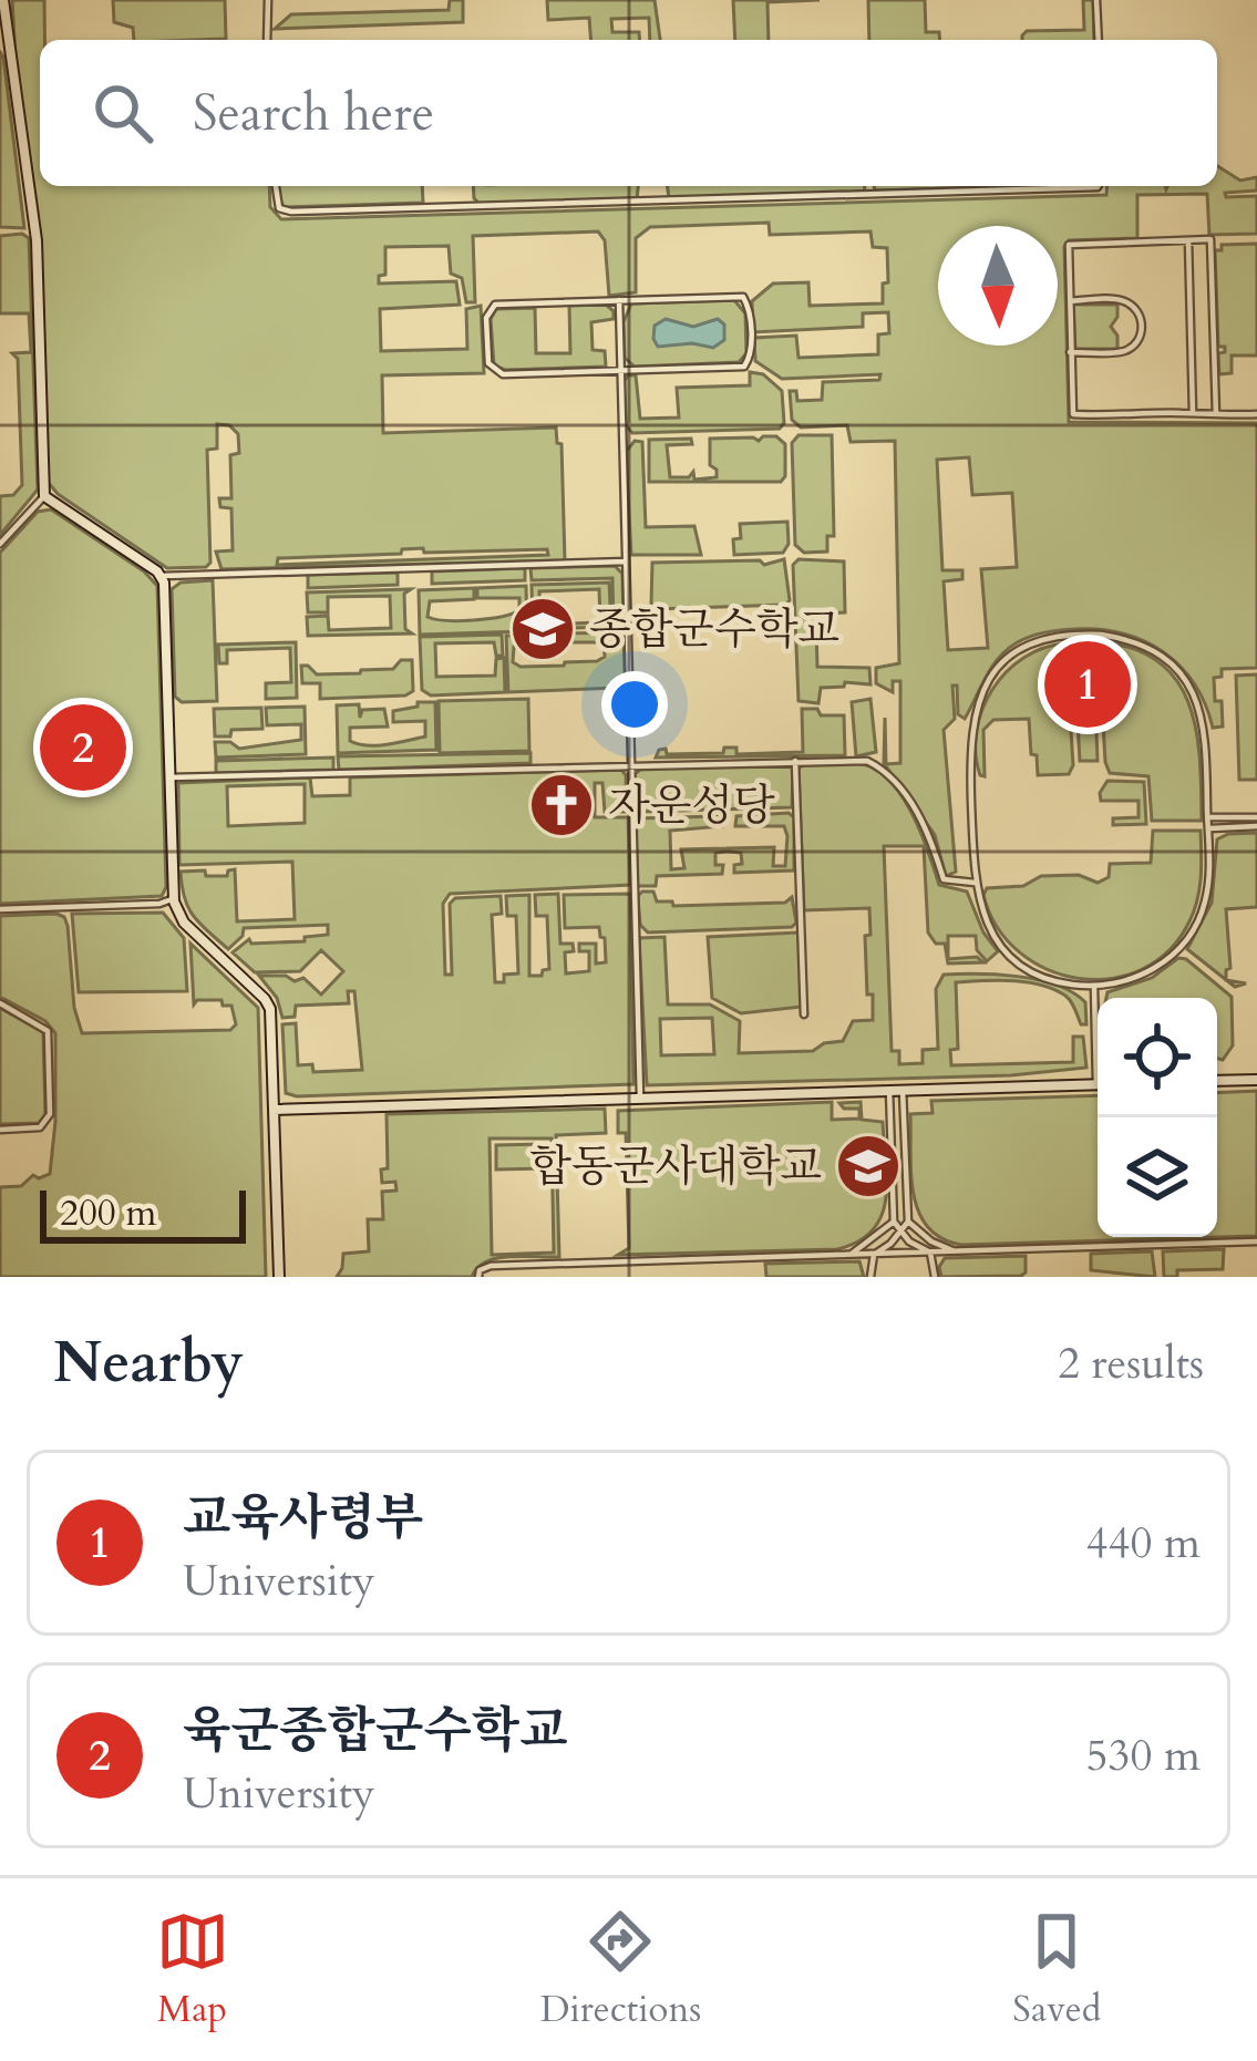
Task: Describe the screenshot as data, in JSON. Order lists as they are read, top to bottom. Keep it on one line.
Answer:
{"places":{"school or university":["종합군수학교","합동군사대학교"],"church":["자운성당"]},"scale_bar":"200 m","north":"bottom","page":{"search":"Search here","pins":["1","2"],"scale":"200 m","heading":["Nearby","2 results"],"list":[{"mark":"1","name":"교육사령부","note":"University","value":"440 m"},{"mark":"2","name":"육군종합군수학교","note":"University","value":"530 m"}],"nav":["Map","Directions","Saved"]}}
